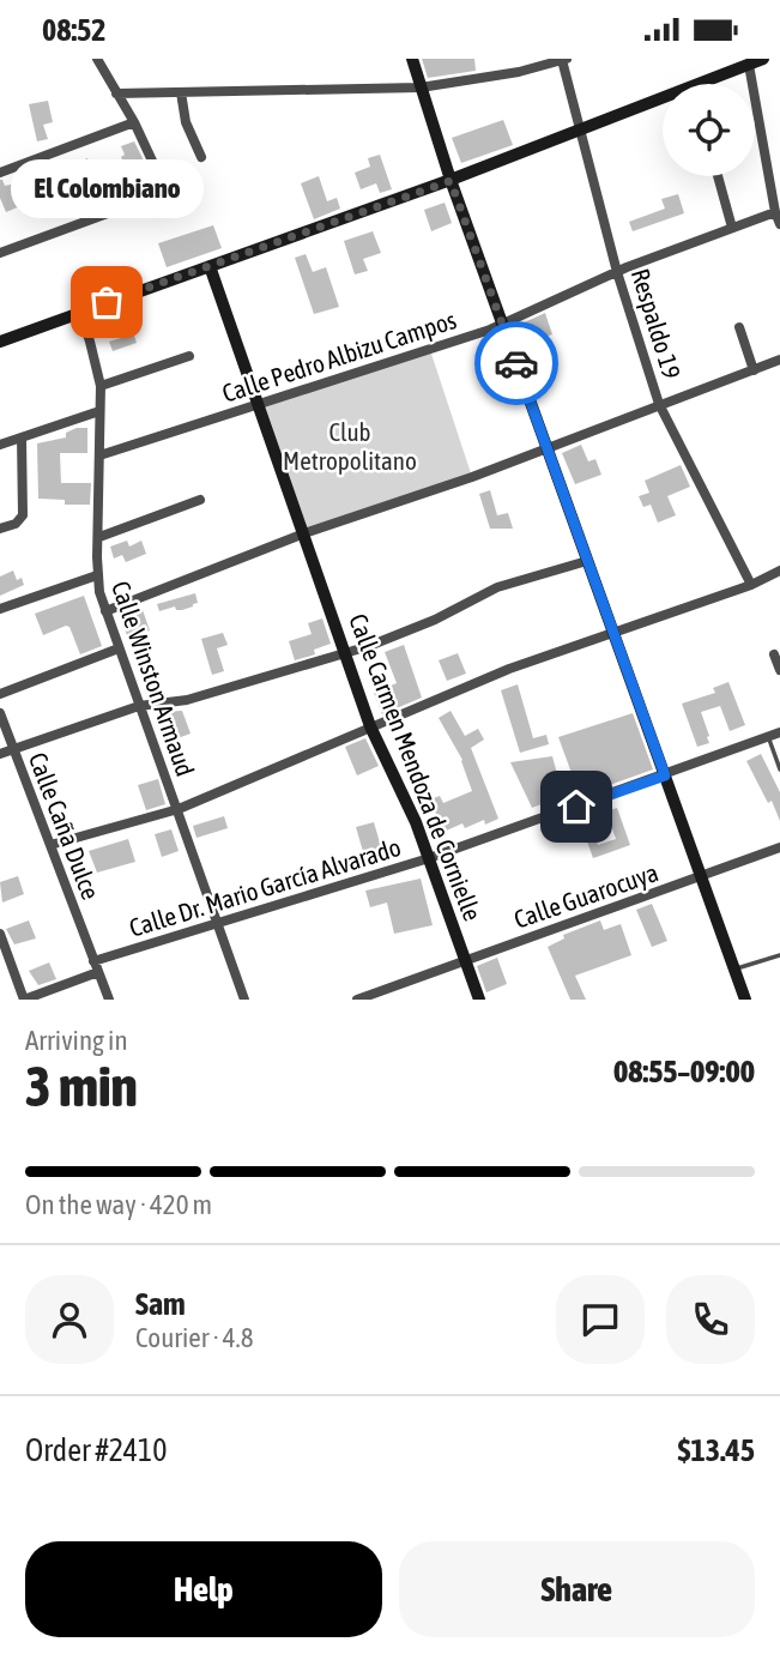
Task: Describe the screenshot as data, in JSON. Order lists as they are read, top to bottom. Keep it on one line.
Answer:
{"streets":{"street":["Respaldo 19","Calle Pedro Albizu Campos","Calle Winston Armaud","Calle Carmen Mendoza de Cornielle","Calle Caña Dulce","Calle Dr. Mario García Alvarado","Calle Guarocuya"]},"crossings":[["Respaldo 19","Calle Pedro Albizu Campos"],["Calle Pedro Albizu Campos","Calle Winston Armaud"],["Calle Pedro Albizu Campos","Calle Carmen Mendoza de Cornielle"],["Calle Winston Armaud","Calle Dr. Mario García Alvarado"],["Calle Carmen Mendoza de Cornielle","Calle Dr. Mario García Alvarado"],["Calle Carmen Mendoza de Cornielle","Calle Guarocuya"],["Calle Caña Dulce","Calle Dr. Mario García Alvarado"]],"parks":["Club Metropolitano"],"places":["El Colombiano"],"page":{"status":"08:52","bubble":"El Colombiano","heading":["3 min","Arriving in","08:55–09:00"],"panel":["Sam","Courier · 4.8","Order #2410","$13.45"],"bar":"On the way · 420 m","buttons":["Help","Share"]}}
